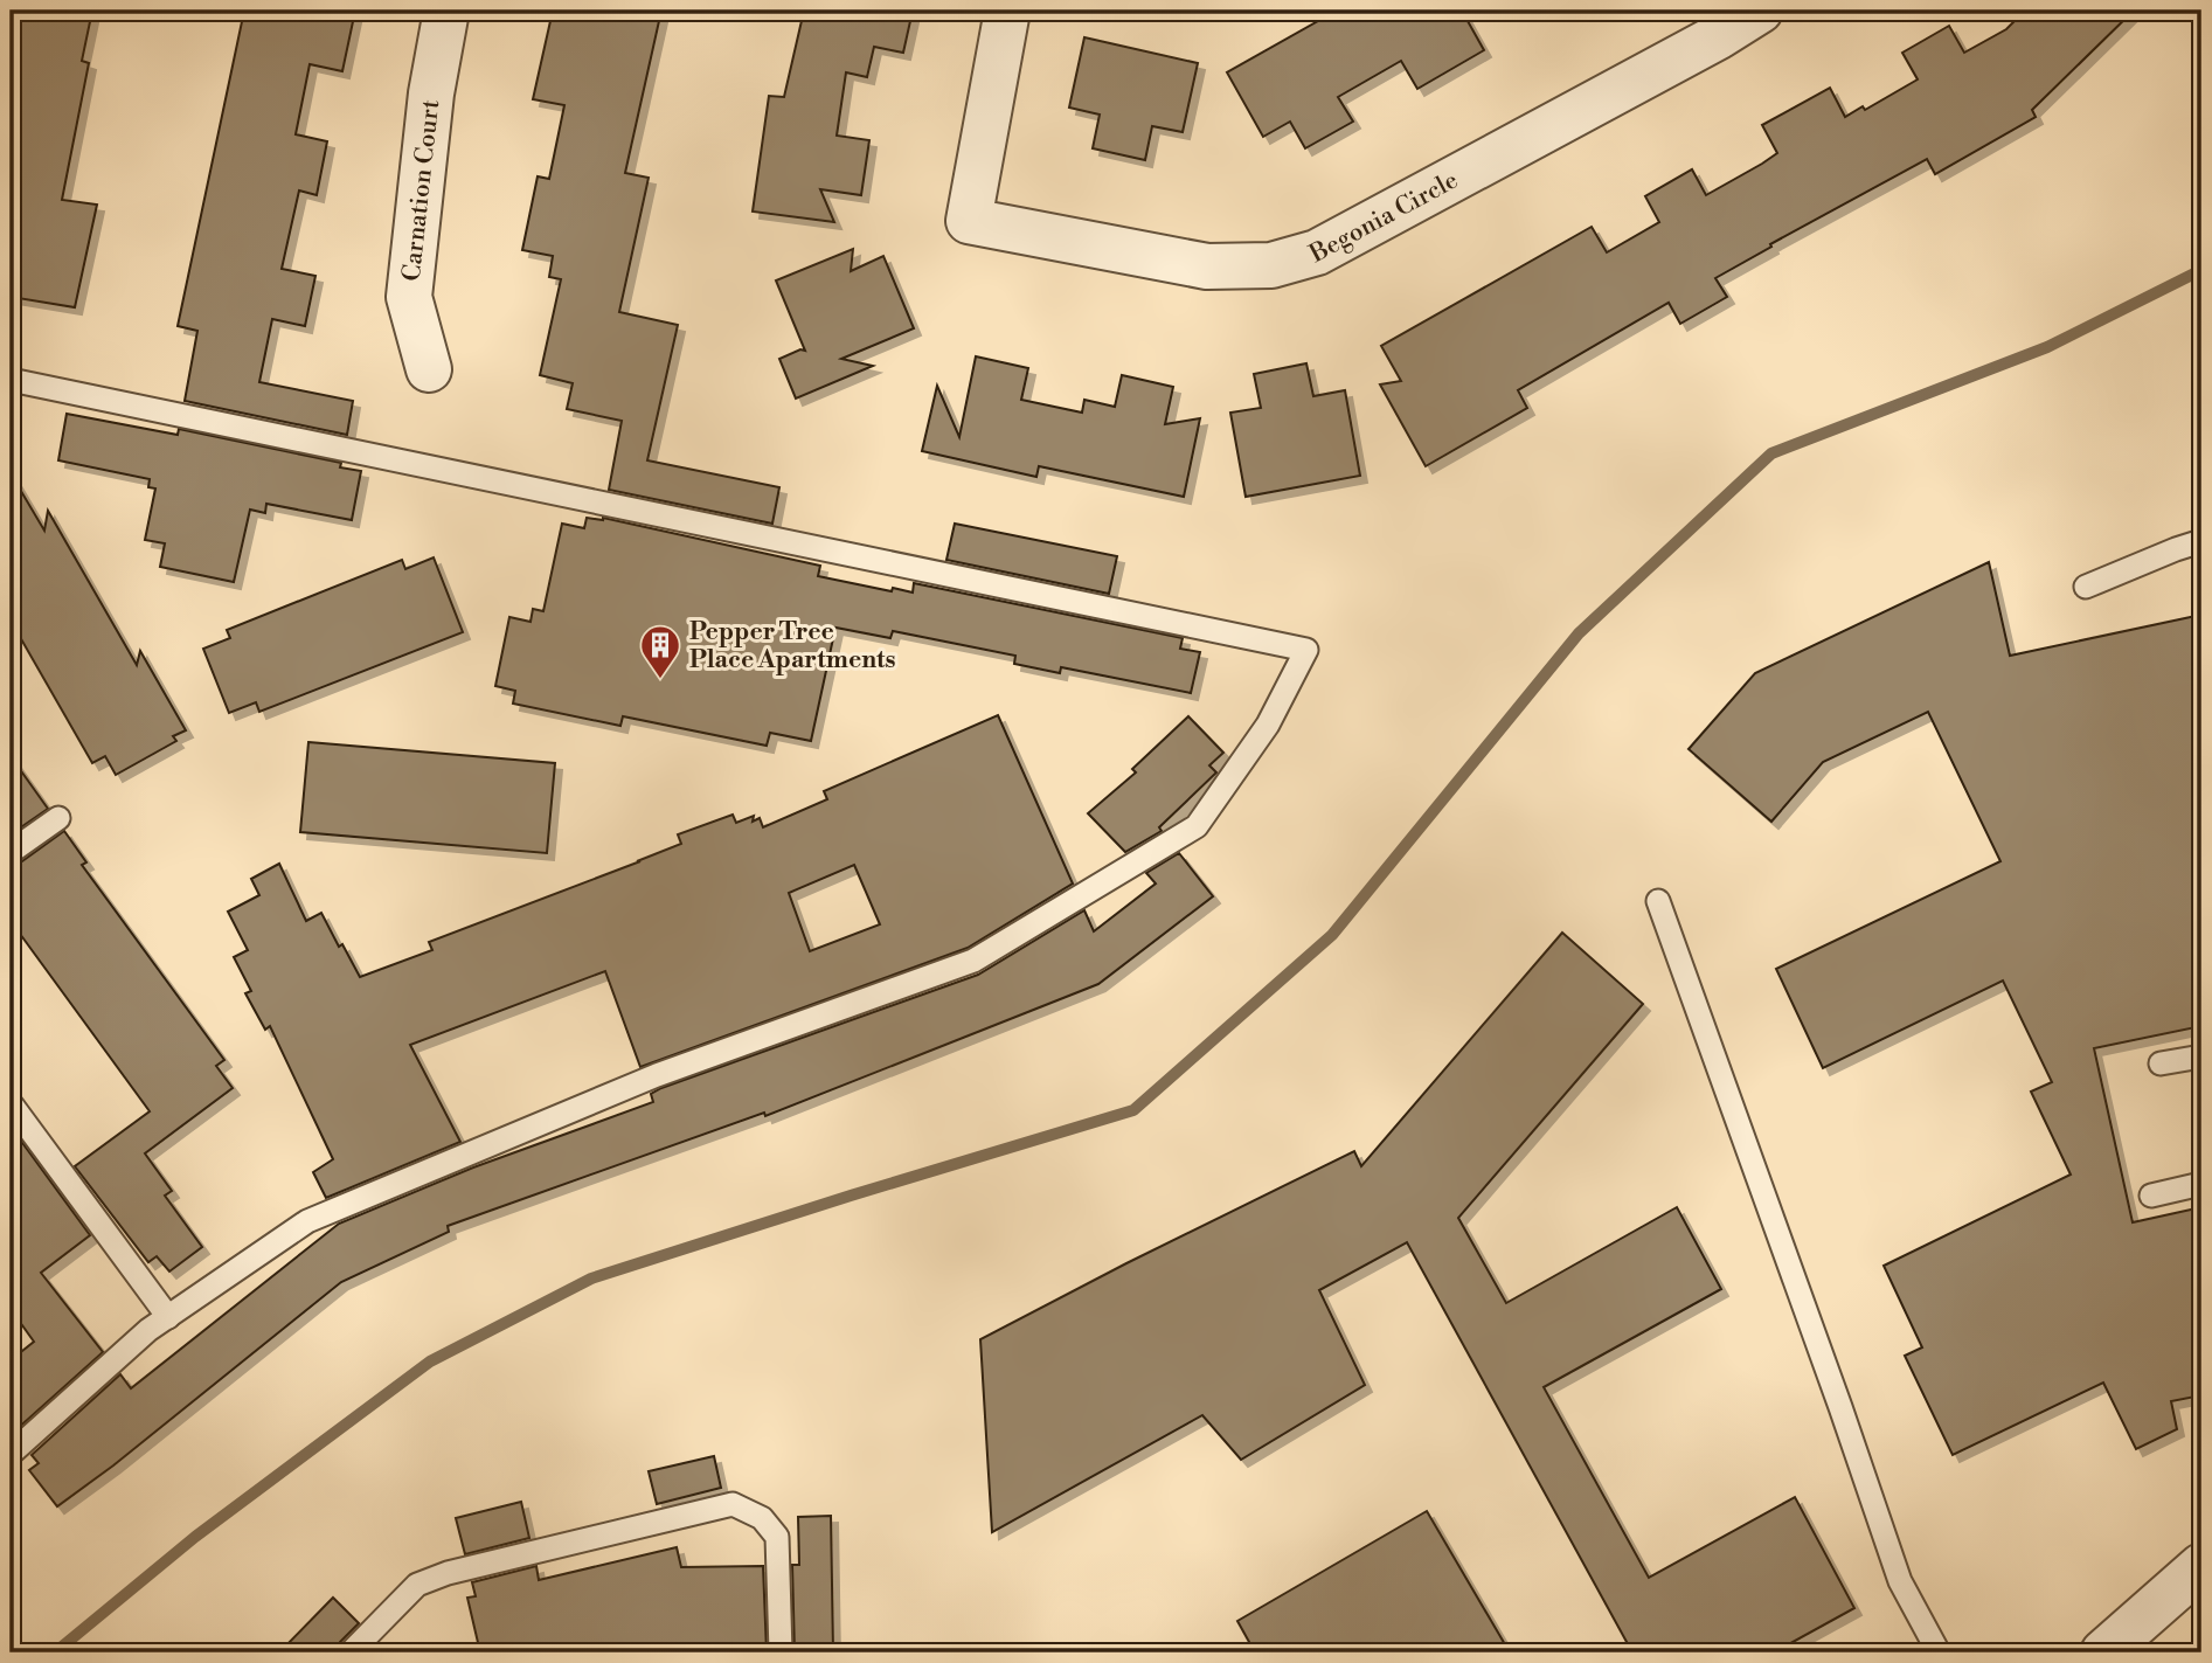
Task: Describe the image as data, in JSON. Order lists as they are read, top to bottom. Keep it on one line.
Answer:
{"streets":{"street":["Carnation Court","Begonia Circle"]},"places":{"building":["Pepper Tree Place Apartments"]}}
